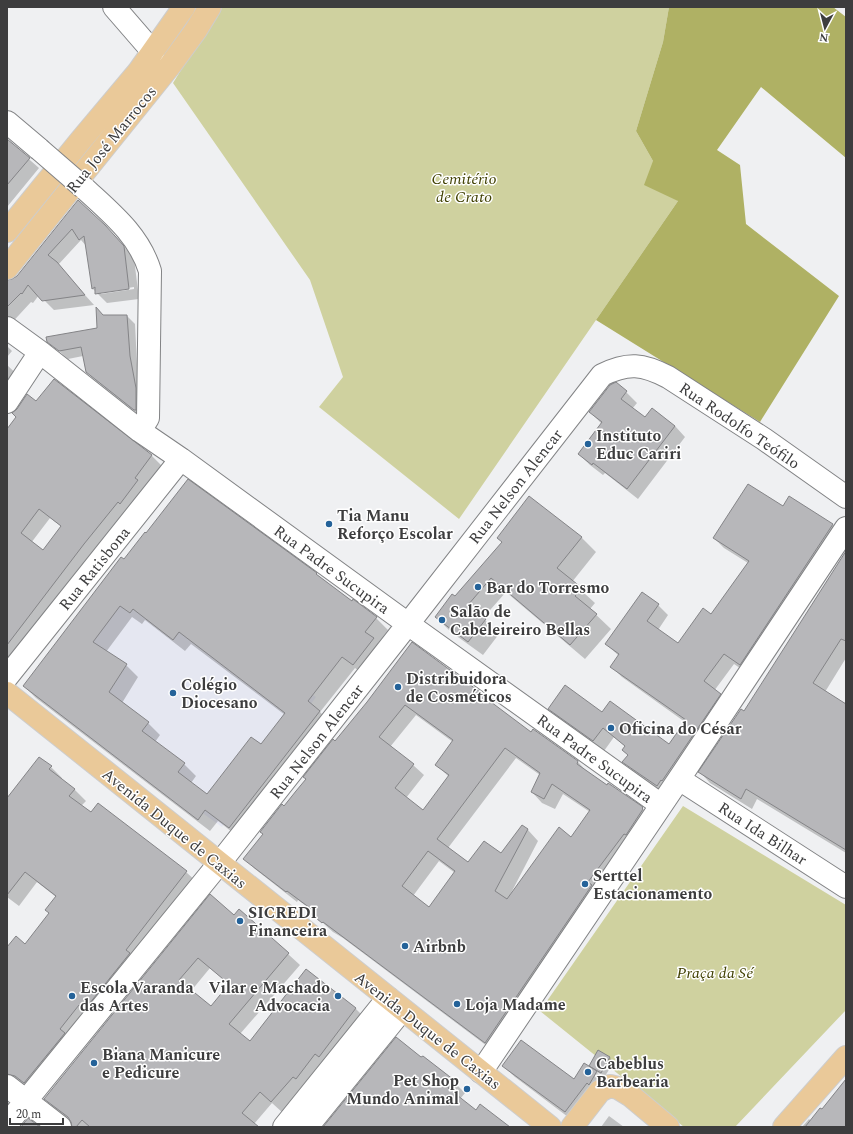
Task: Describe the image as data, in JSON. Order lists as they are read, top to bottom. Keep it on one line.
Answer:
{"streets":{"main road":["Rua José Marrocos","Avenida Duque de Caxias"],"street":["Rua Rodolfo Teófilo","Rua Nelson Alencar","Rua Ratisbona","Rua Padre Sucupira","Rua Ida Bilhar"]},"crossings":[["Rua Rodolfo Teófilo","Rua Nelson Alencar"],["Rua Nelson Alencar","Rua Padre Sucupira"],["Rua Nelson Alencar","Avenida Duque de Caxias"],["Rua Ratisbona","Rua Padre Sucupira"]],"parks":["Cemitério de Crato","Praça da Sé"],"places":["Instituto Educ Cariri","Tia Manu Reforço Escolar","Bar do Torresmo","Salão de Cabeleireiro Bellas","Distribuidora de Cosméticos","Colégio Diocesano","Oficina do César","Serttel Estacionamento","SICREDI Financeira","Airbnb","Escola Varanda das Artes","Vilar e Machado Advocacia","Loja Madame","Biana Manicure e Pedicure","Cabeblus Barbearia","Pet Shop Mundo Animal"],"scale_bar":"20 m","north":"bottom"}
